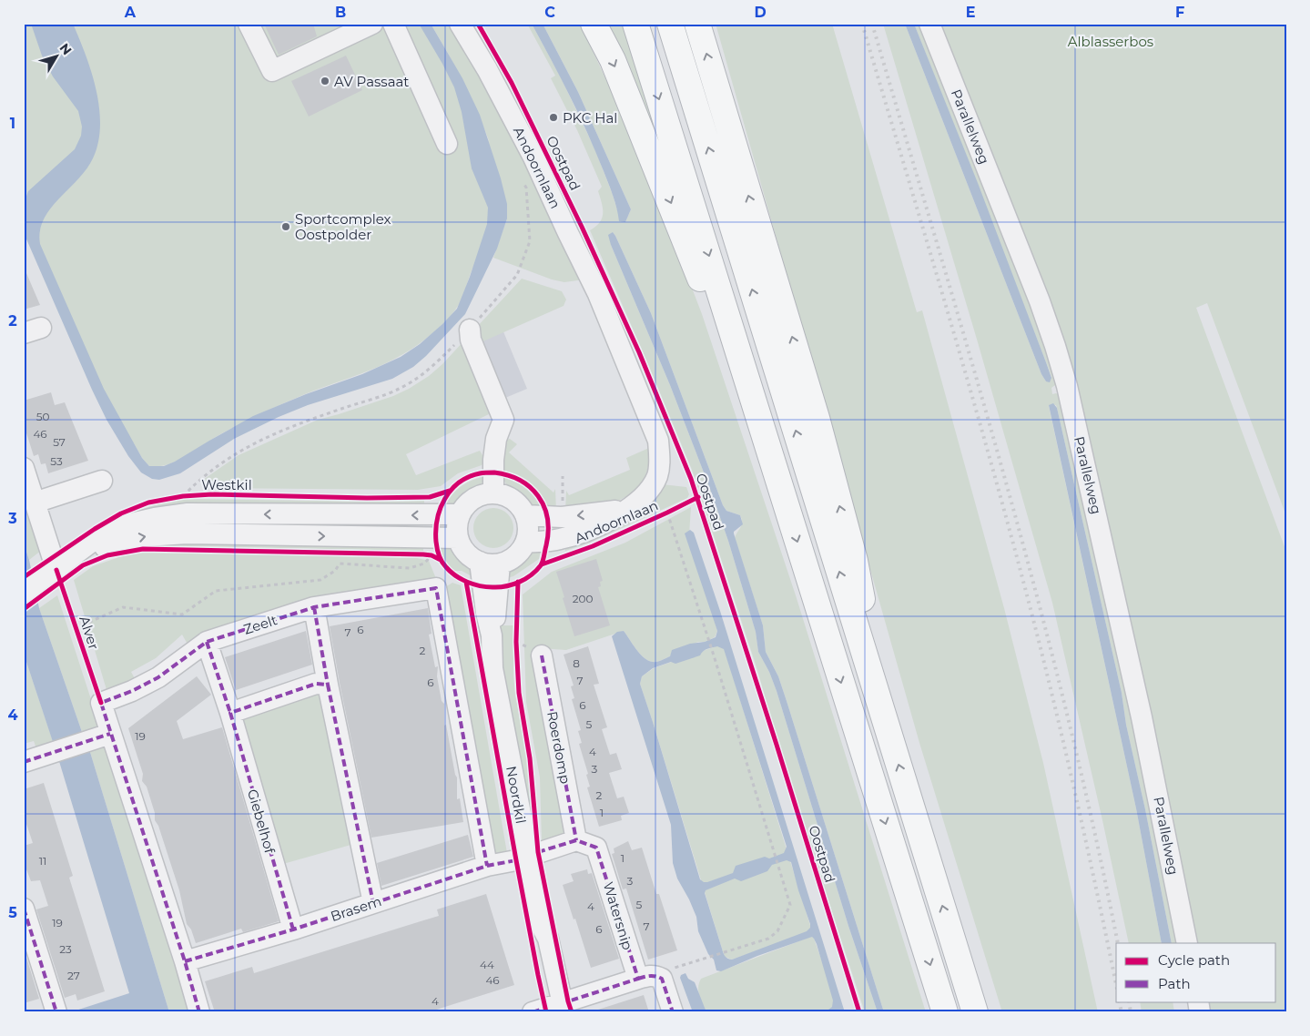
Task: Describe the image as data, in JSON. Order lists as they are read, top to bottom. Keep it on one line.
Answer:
{"streets":{"street":["Parallelweg","Andoornlaan","Zeelt","Roerdomp","Noordkil","Giebelhof","Brasem","Watersnip"],"cycle path":["Oostpad","Westkil","Alver"]},"crossings":[["Andoornlaan","Noordkil"],["Zeelt","Giebelhof"],["Zeelt","Brasem"],["Roerdomp","Watersnip"],["Noordkil","Brasem"],["Giebelhof","Brasem"]],"parks":["Alblasserbos"],"places":["AV Passaat","PKC Hal","Sportcomplex Oostpolder"],"house_numbers":["50","46","57","53","200","6","7","2","8","7","6","6","5","19","4","3","2","1","1","11","3","5","4","19","7","6","23","44","27","46","4"],"legend":["Cycle path","Path"],"north":"top right","grid":{"columns":["A","B","C","D","E","F"],"rows":["1","2","3","4","5"]}}
